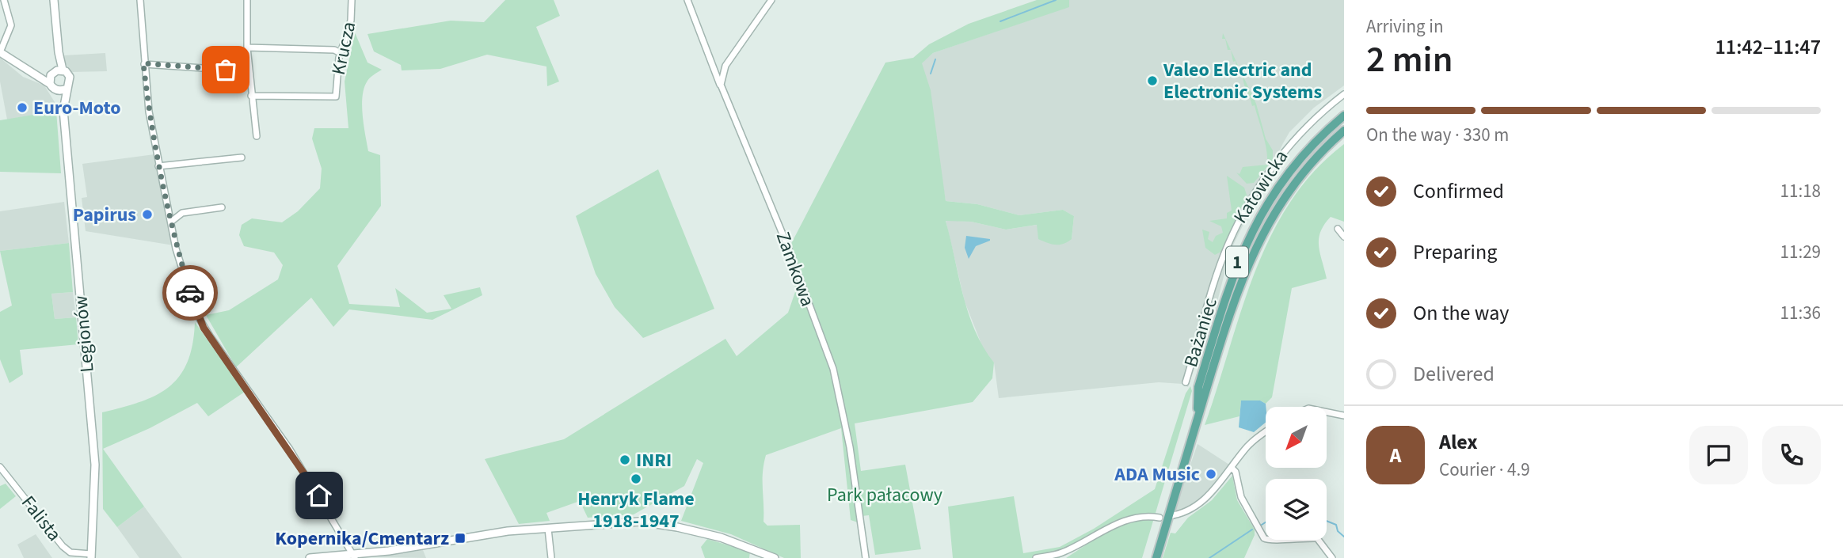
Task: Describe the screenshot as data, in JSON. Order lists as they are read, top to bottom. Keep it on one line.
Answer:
{"streets":{"main road":["Katowicka","1"],"street":["Krucza","Zamkowa","Bażaniec","Legionów","Falista"]},"crossings":[["Legionów","Falista"]],"parks":["Park pałacowy"],"places":{"other":["Valeo Electric and Electronic Systems","Euro-Moto","Papirus","INRI","ADA Music","Henryk Flame 1918-1947"],"transit":["Kopernika/Cmentarz"]},"north":"bottom left","page":{"heading":["2 min","Arriving in","11:42–11:47"],"panel":["Alex","Courier · 4.9"],"bar":"On the way · 330 m","list":[["Confirmed","11:18"],["Preparing","11:29"],["On the way","11:36"],"Delivered"],"round":"A"}}
